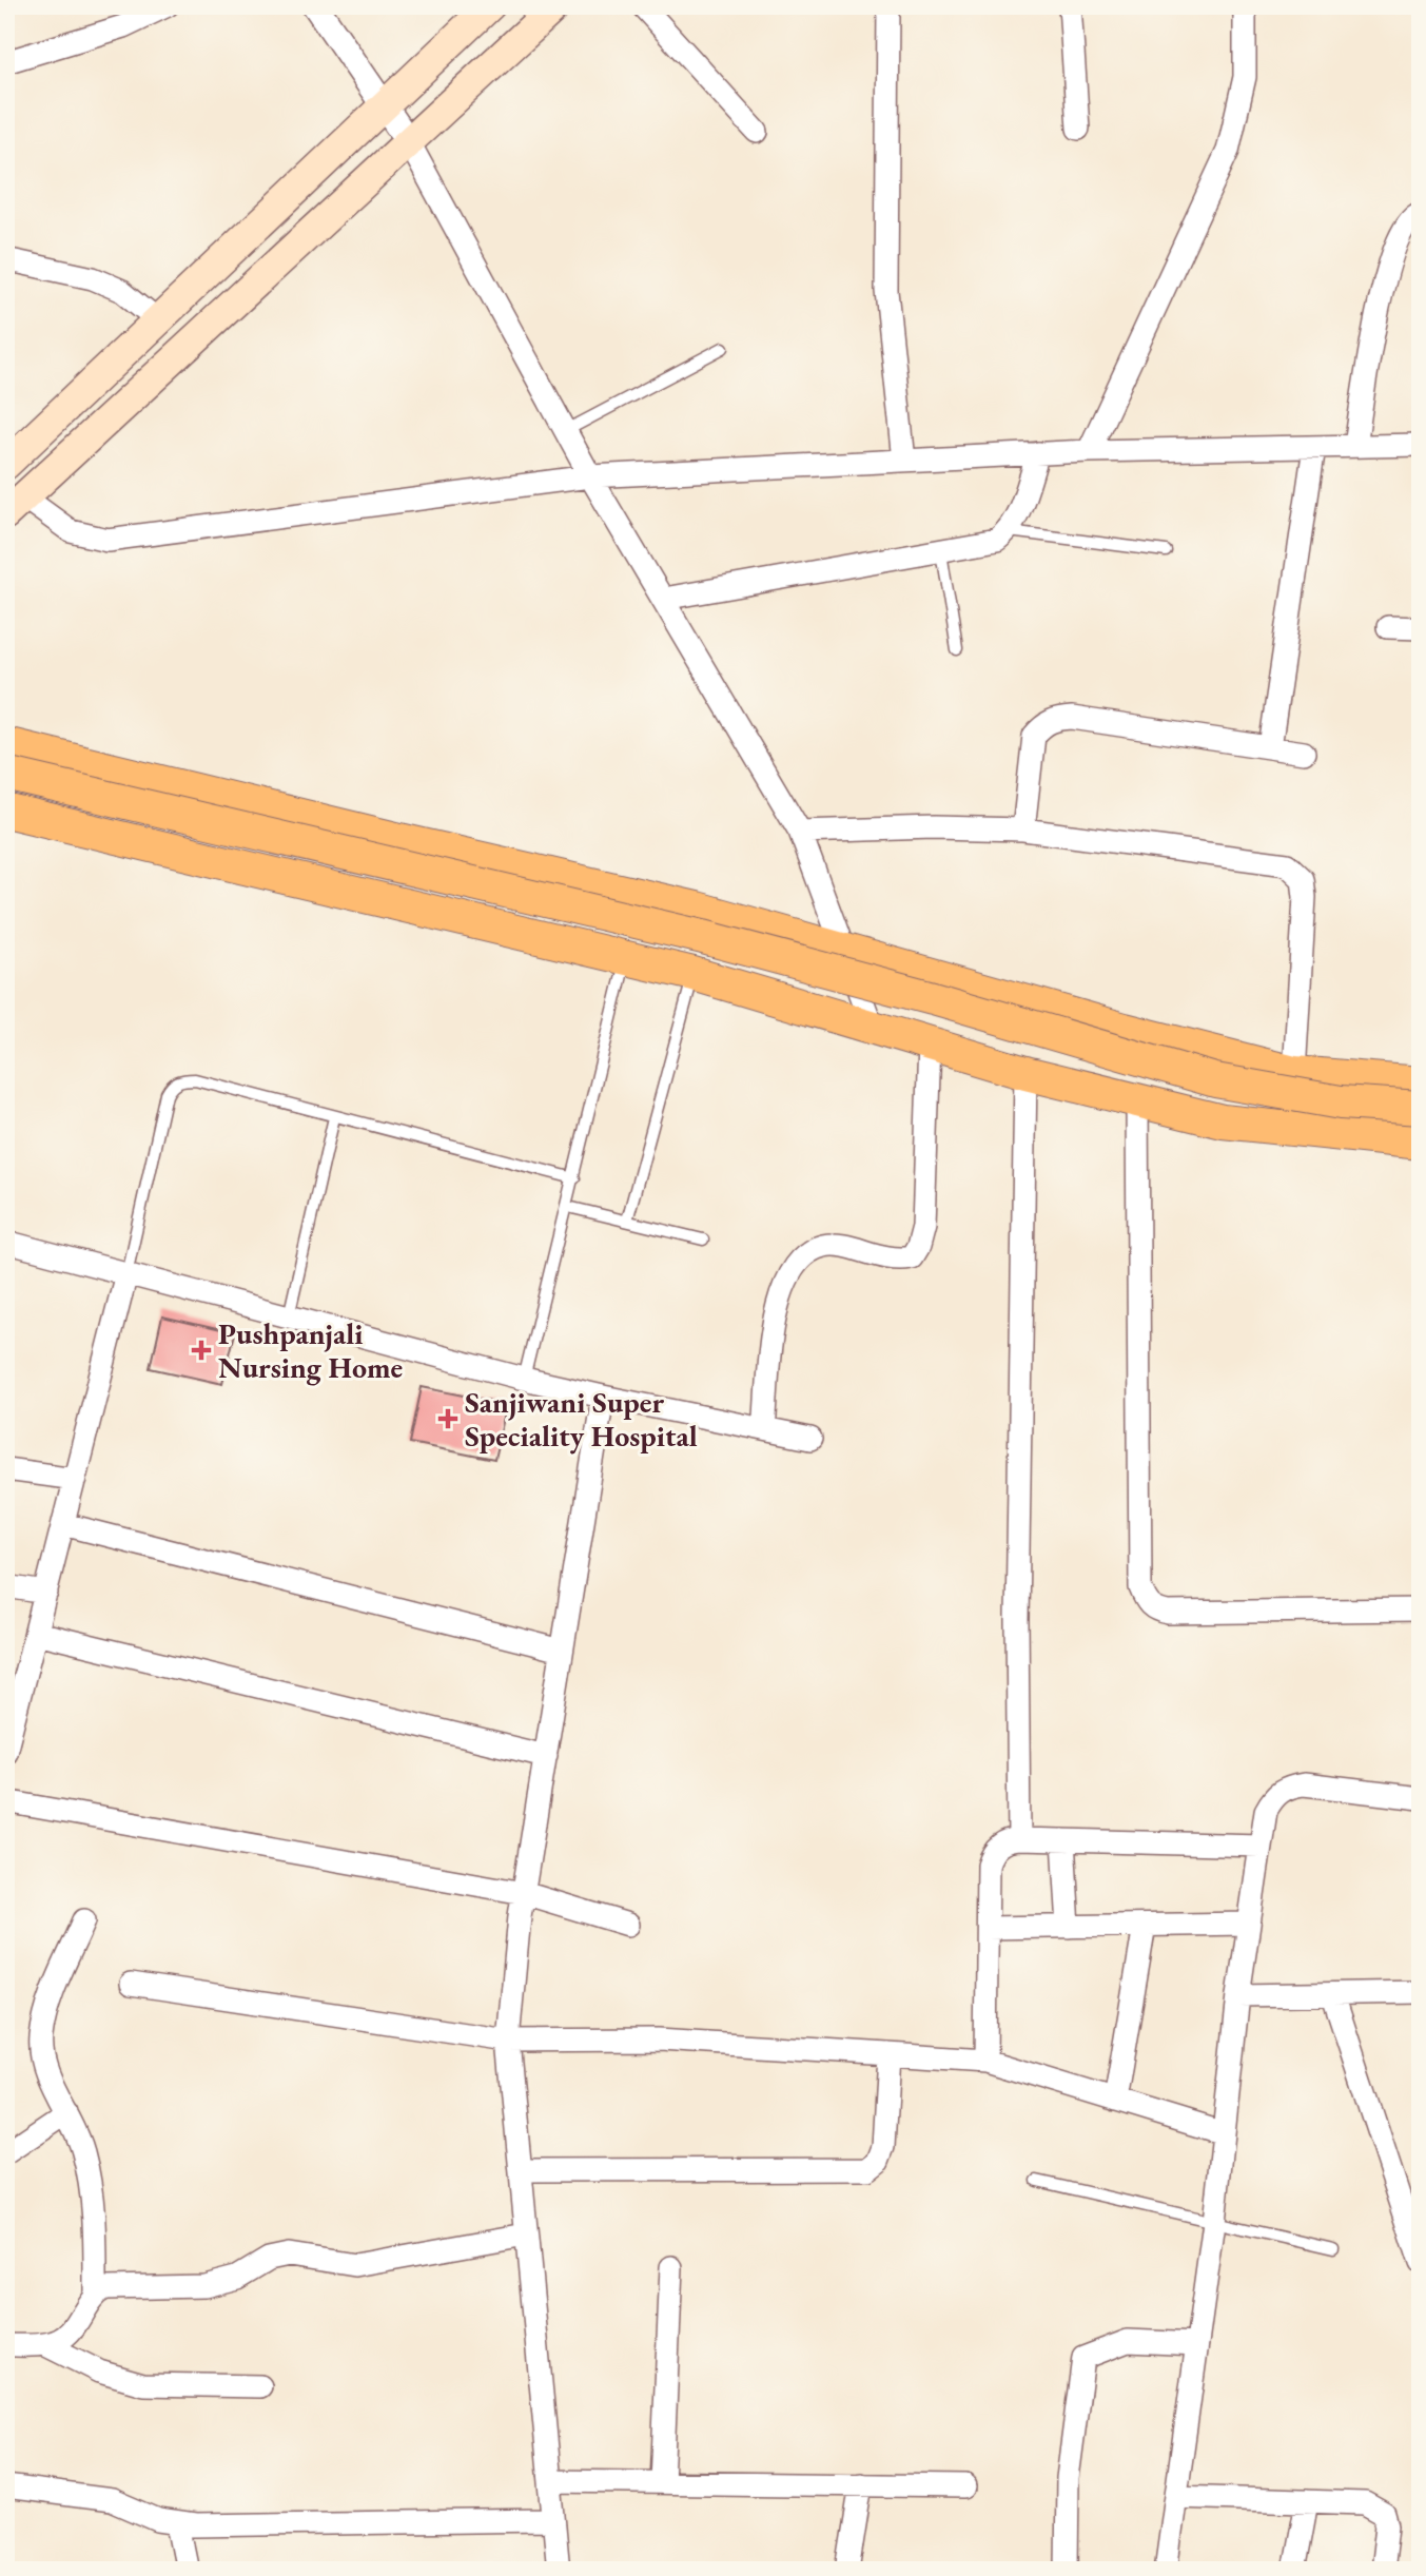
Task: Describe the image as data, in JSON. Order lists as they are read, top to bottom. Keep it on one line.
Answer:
{"places":{"health":["Pushpanjali Nursing Home","Sanjiwani Super Speciality Hospital"]}}
